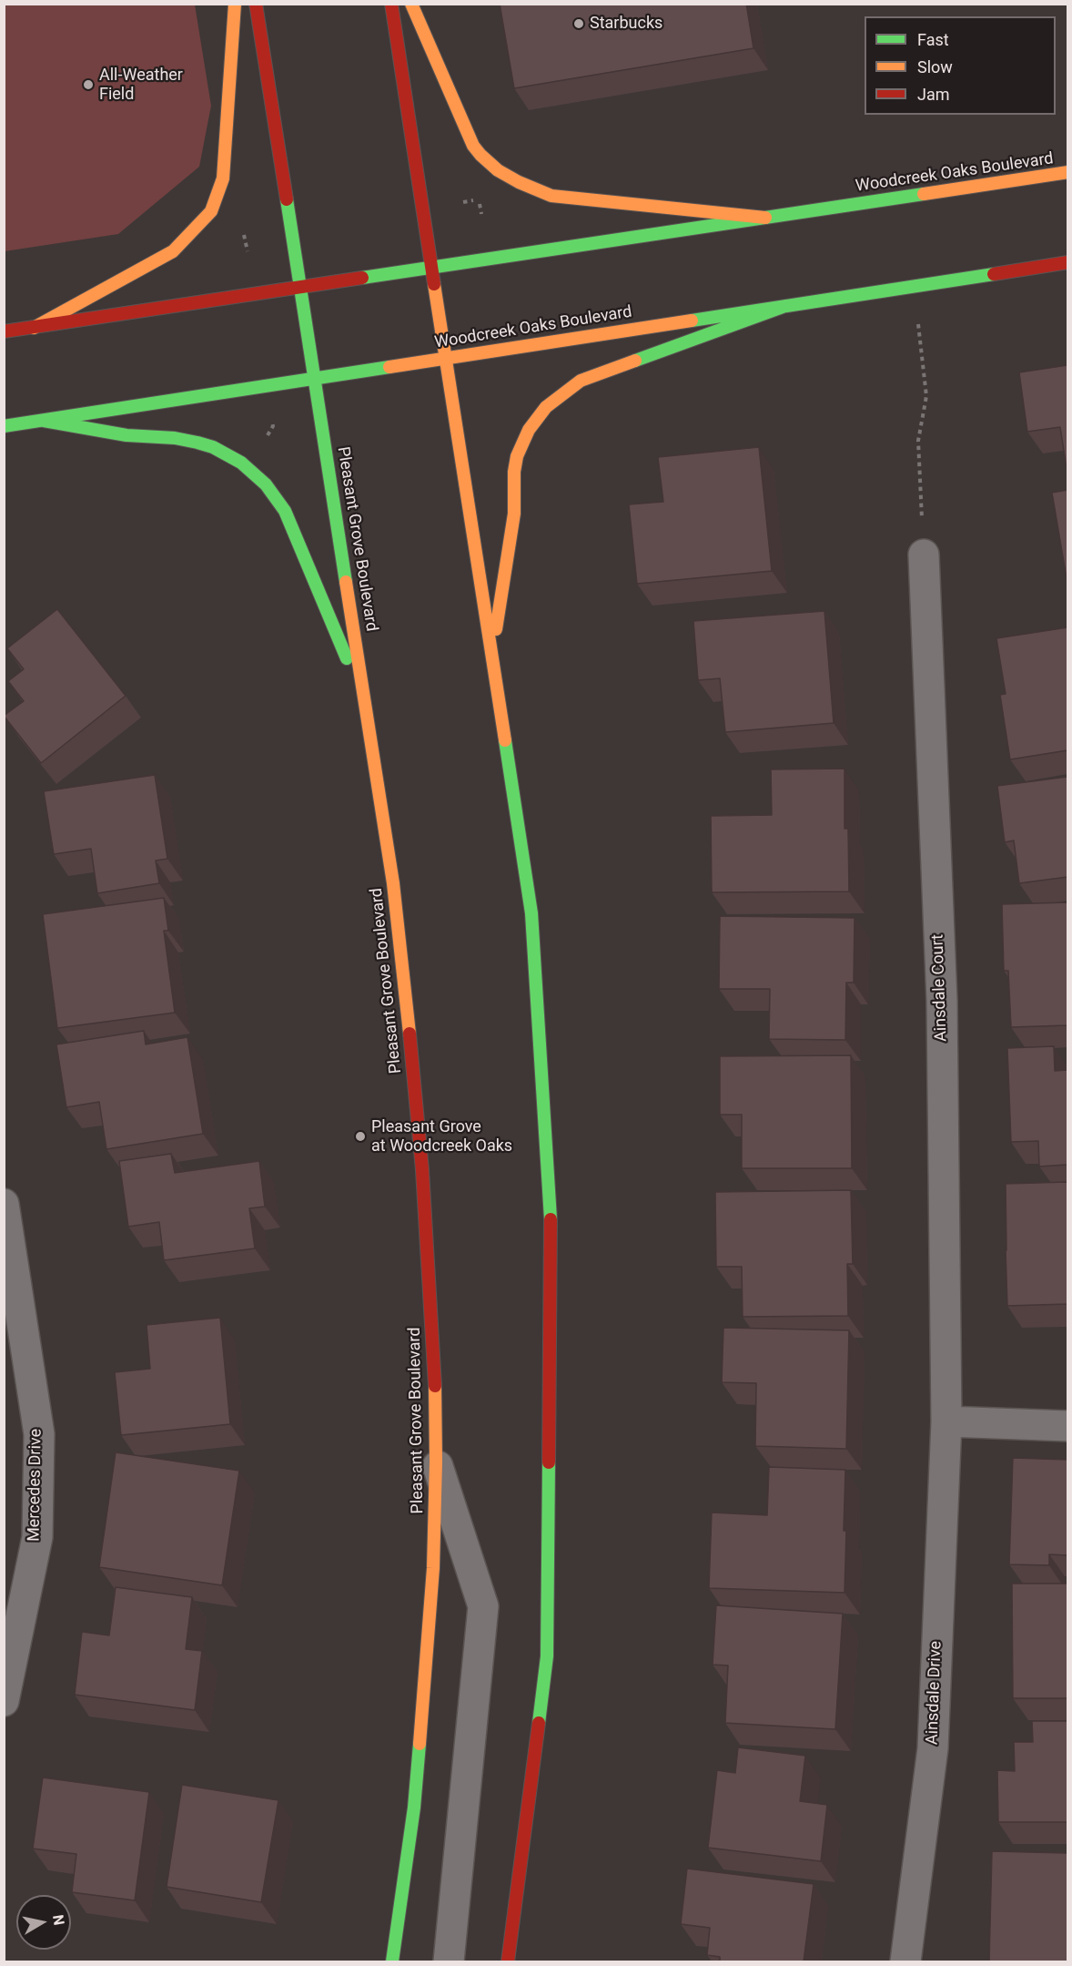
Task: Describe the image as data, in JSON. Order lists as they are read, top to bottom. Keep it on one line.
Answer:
{"streets":{"main road":["Woodcreek Oaks Boulevard","Pleasant Grove Boulevard"],"street":["Ainsdale Court","Mercedes Drive","Ainsdale Drive"]},"crossings":[["Woodcreek Oaks Boulevard","Pleasant Grove Boulevard"],["Ainsdale Court","Ainsdale Drive"]],"places":["Starbucks","All-Weather Field","Pleasant Grove at Woodcreek Oaks"],"legend":["Fast","Slow","Jam"],"north":"right"}
